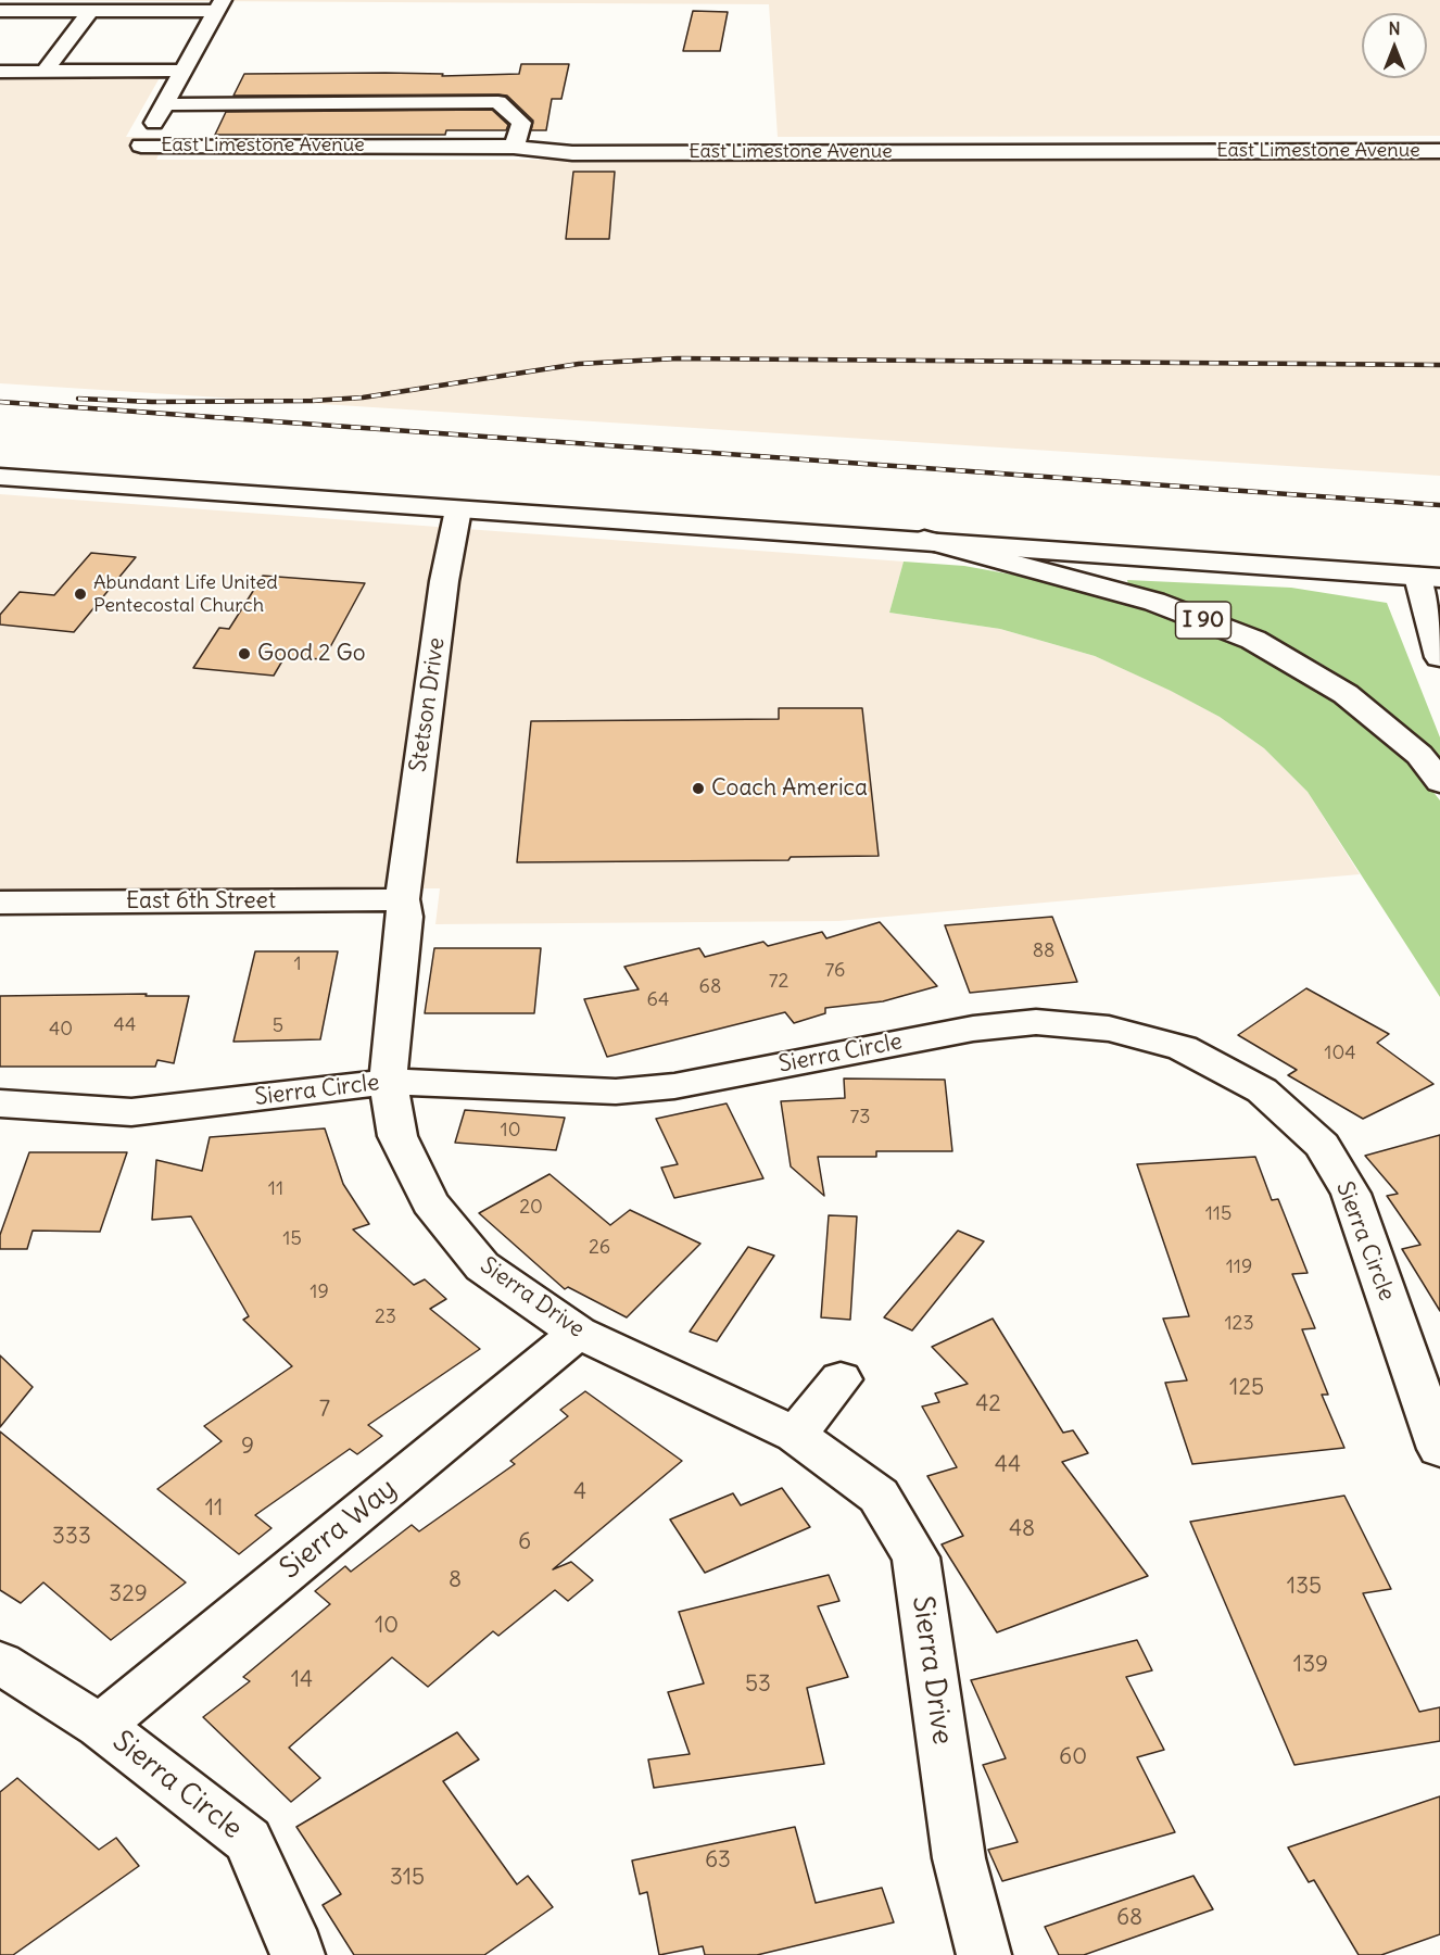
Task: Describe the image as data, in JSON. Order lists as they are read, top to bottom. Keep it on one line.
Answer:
{"streets":{"main road":["East Limestone Avenue","I 90","Stetson Drive","East 6th Street","Sierra Circle","Sierra Drive","Sierra Way"]},"crossings":[["Stetson Drive","East 6th Street"],["Stetson Drive","Sierra Drive"],["East 6th Street","Sierra Drive"],["Sierra Circle","Sierra Drive"],["Sierra Circle","Sierra Way"],["Sierra Drive","Sierra Way"]],"places":["Abundant Life United Pentecostal Church","Good 2 Go","Coach America"],"house_numbers":["88","1","76","72","68","64","44","5","40","104","73","10","11","20","115","15","26","119","19","23","123","125","42","7","9","44","4","11","48","333","6","8","135","329","10","139","14","53","60","63","315","68"],"north":"top"}
